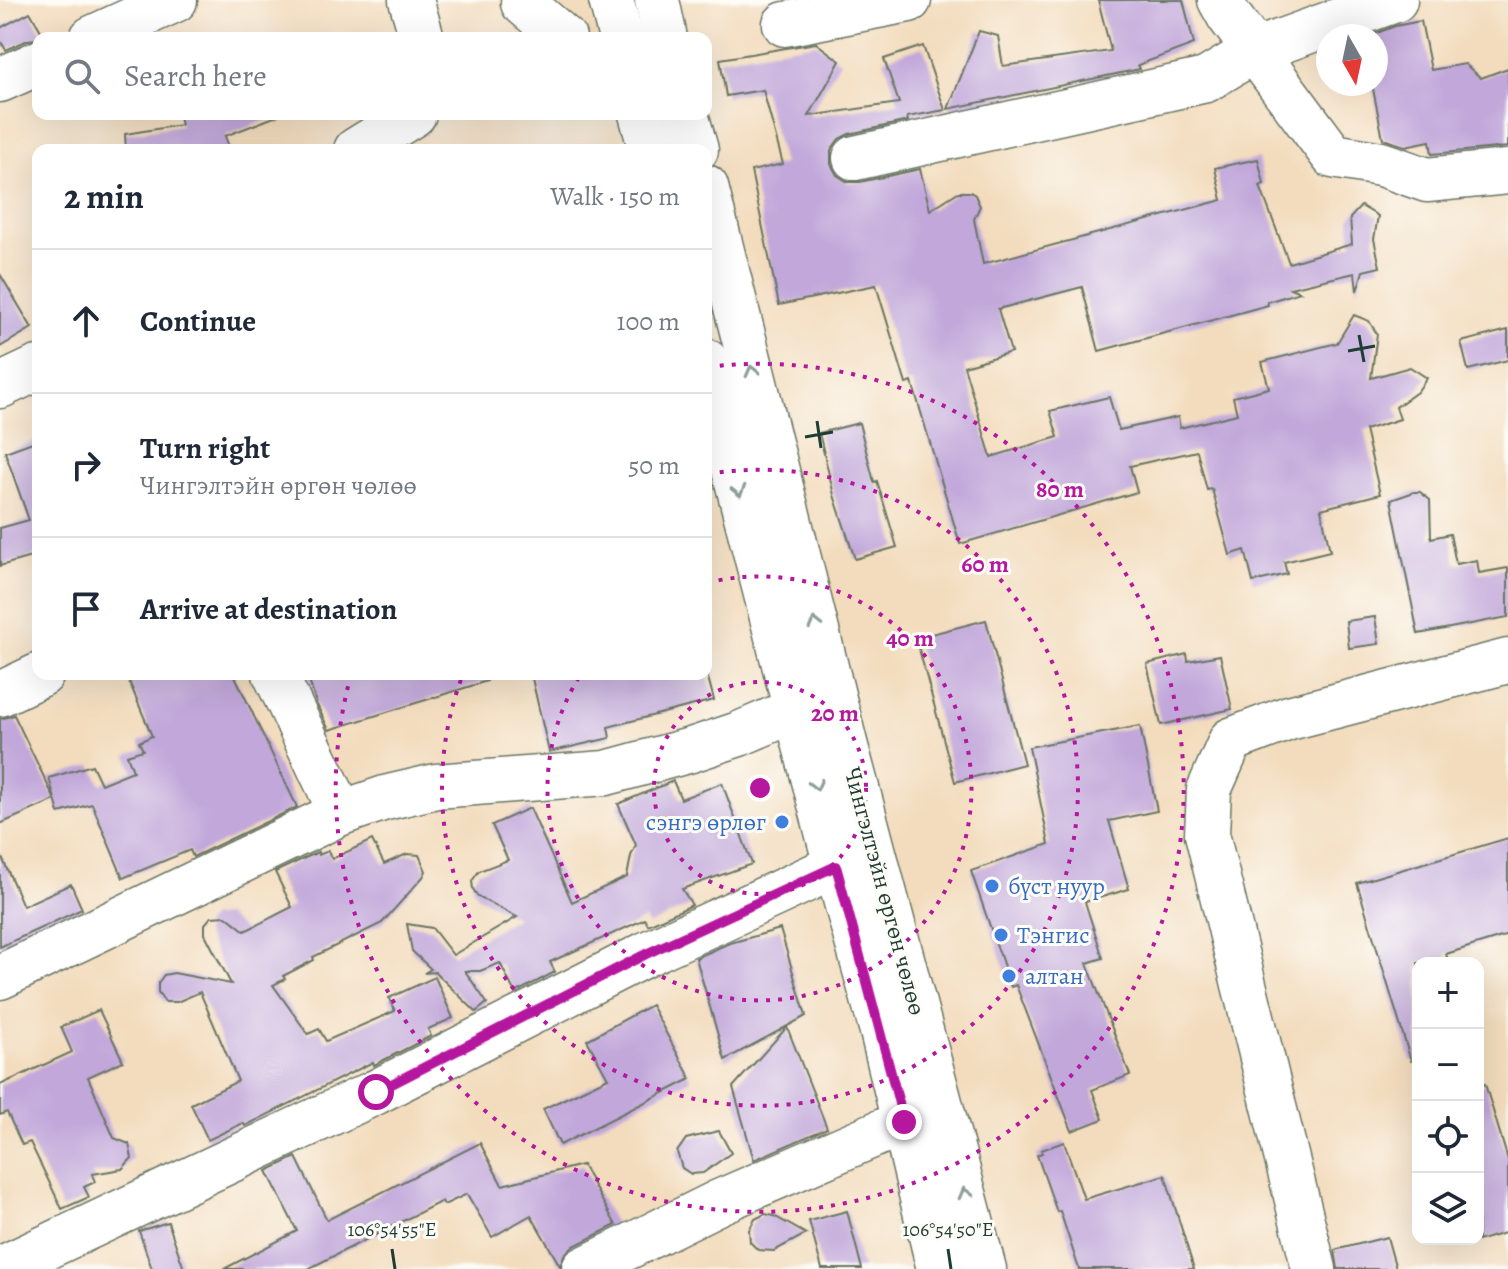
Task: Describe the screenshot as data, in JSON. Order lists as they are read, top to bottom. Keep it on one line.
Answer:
{"streets":{"street":["Чингэлтэйн өргөн чөлөө"]},"places":["сэнгэ өрлөг","бүст нуур","Тэнгис","алтан"],"north":"bottom","page":{"search":"Search here","heading":["2 min","Walk · 150 m"],"list":[["Continue","100 m"],["Turn right","Чингэлтэйн өргөн чөлөө","50 m"],"Arrive at destination"],"map_buttons":["+","−"]},"coordinates":["106°54'55\"E","106°54'50\"E"],"rings":["80 m","60 m","40 m","20 m"]}
